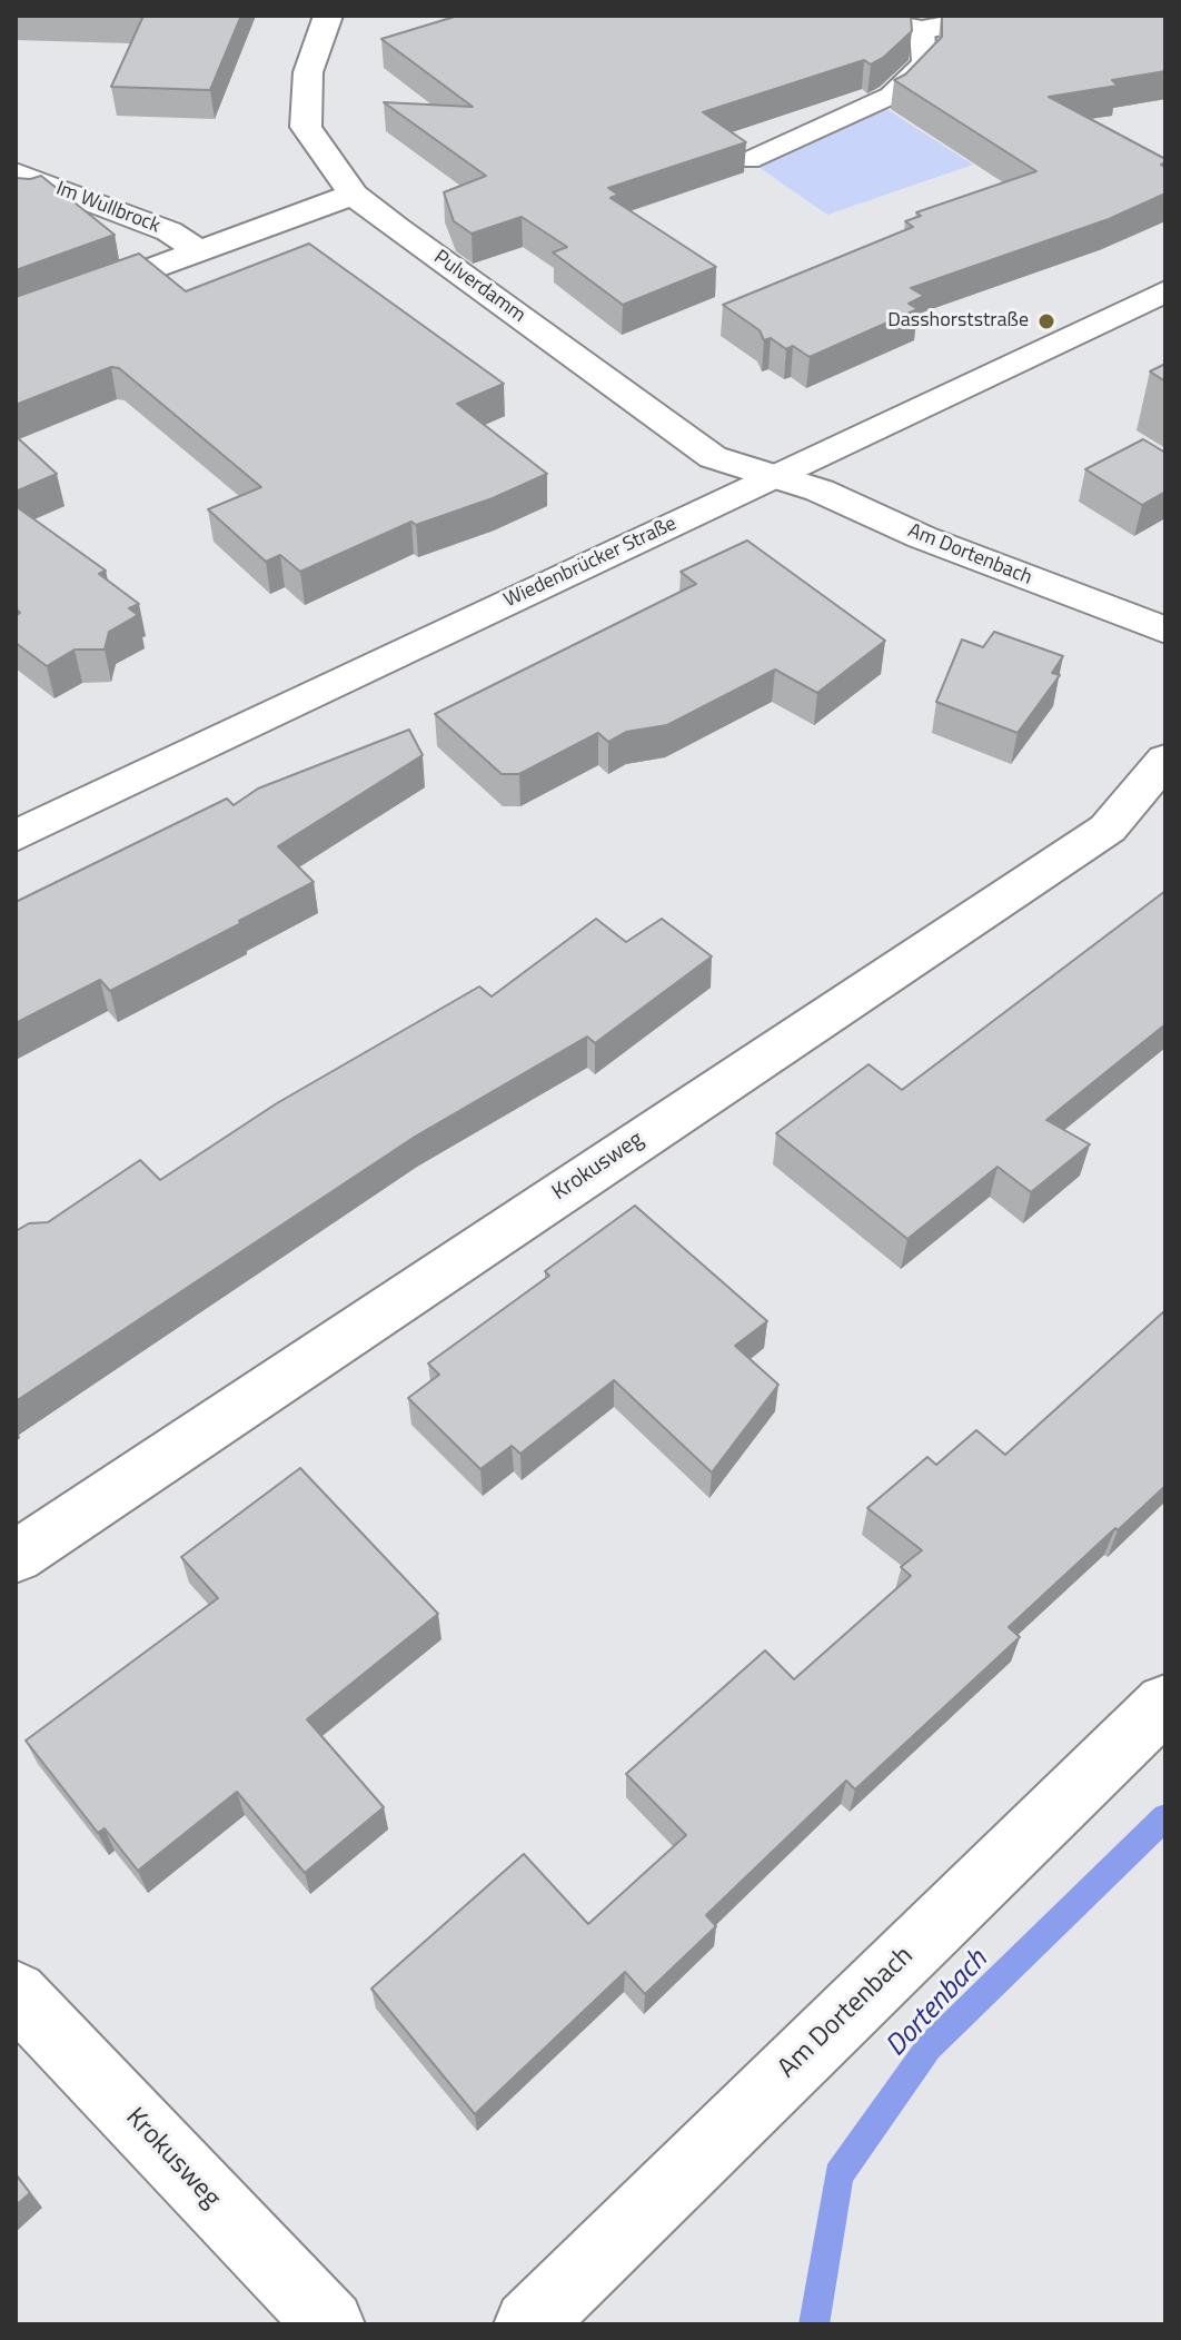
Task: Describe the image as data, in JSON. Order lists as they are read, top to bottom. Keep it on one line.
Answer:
{"streets":{"street":["Im Wullbrock","Pulverdamm","Am Dortenbach","Wiedenbrücker Straße","Krokusweg"]},"crossings":[["Im Wullbrock","Pulverdamm"],["Pulverdamm","Am Dortenbach"],["Pulverdamm","Wiedenbrücker Straße"],["Am Dortenbach","Wiedenbrücker Straße"]],"water":["Dortenbach"],"places":["Dasshorststraße"]}
